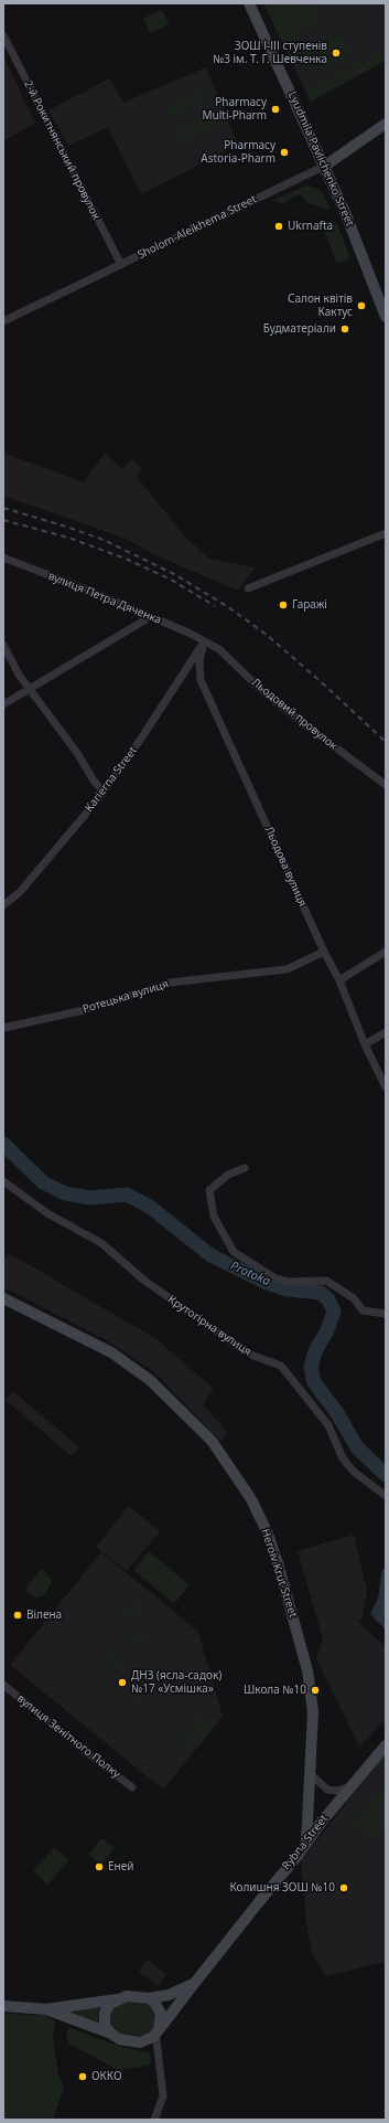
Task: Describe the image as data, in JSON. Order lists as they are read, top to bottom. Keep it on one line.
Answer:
{"streets":{"street":["2-й Рокитнянський провулок","Lyudmila Pavlichenko Street","Sholom-Aleikhema Street","вулиця Петра Дяченка","Льодовий провулок","Karierna Street","Льодова вулиця","Ротецька вулиця","Крутогірна вулиця","Heroiv Krut Street","вулиця Зенітного Полку","Rybna Street"]},"crossings":[["2-й Рокитнянський провулок","Sholom-Aleikhema Street"],["Lyudmila Pavlichenko Street","Sholom-Aleikhema Street"],["вулиця Петра Дяченка","Льодовий провулок"],["вулиця Петра Дяченка","Karierna Street"],["вулиця Петра Дяченка","Льодова вулиця"],["Льодовий провулок","Karierna Street"],["Льодовий провулок","Льодова вулиця"],["Karierna Street","Льодова вулиця"],["Льодова вулиця","Ротецька вулиця"],["Heroiv Krut Street","Rybna Street"]],"water":["Protoka"],"places":["ЗОШ І-ІІІ ступенів №3 ім. Т. Г. Шевченка","Pharmacy Multi-Pharm","Pharmacy Astoria-Pharm","Ukrnafta","Салон квітів Кактус","Будматеріали","Гаражі","Вілена","ДНЗ (ясла-садок) №17 «Усмішка»","Школа №10","Еней","Колишня ЗОШ №10","ОККО"]}
